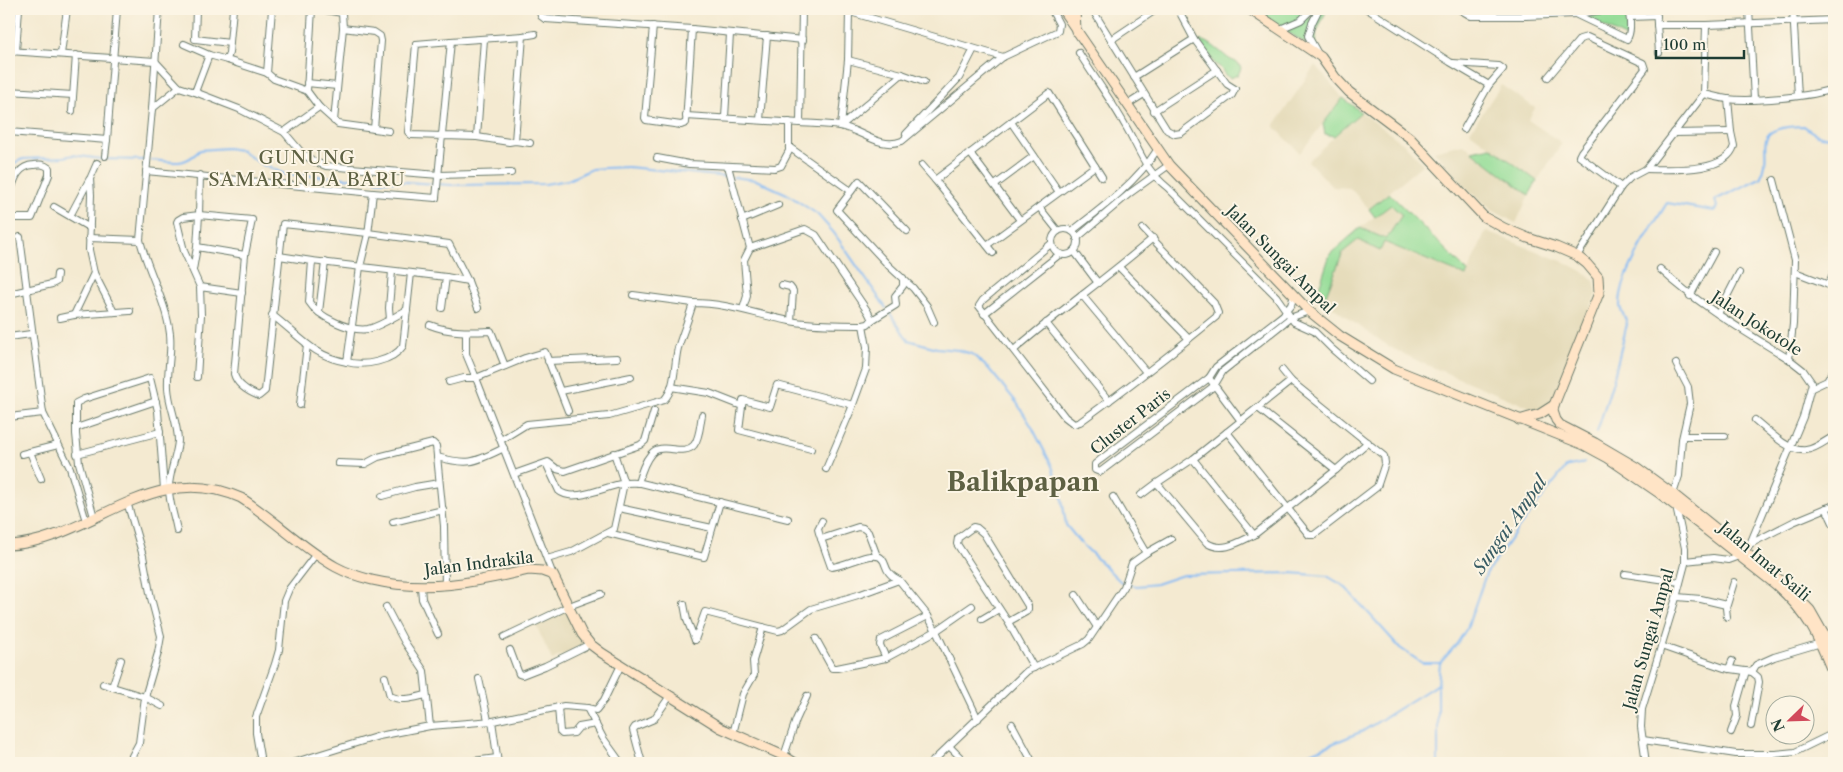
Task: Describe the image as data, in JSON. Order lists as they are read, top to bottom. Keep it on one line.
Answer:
{"streets":{"main road":["Jalan Sungai Ampal","Jalan Imat Saili","Jalan Indrakila"],"street":["Jalan Jokotole","Cluster Paris"]},"crossings":[["Jalan Sungai Ampal","Jalan Imat Saili"]],"districts":["GUNUNG SAMARINDA BARU","Balikpapan"],"water":["Sungai Ampal"],"scale_bar":"100 m","north":"bottom left"}
